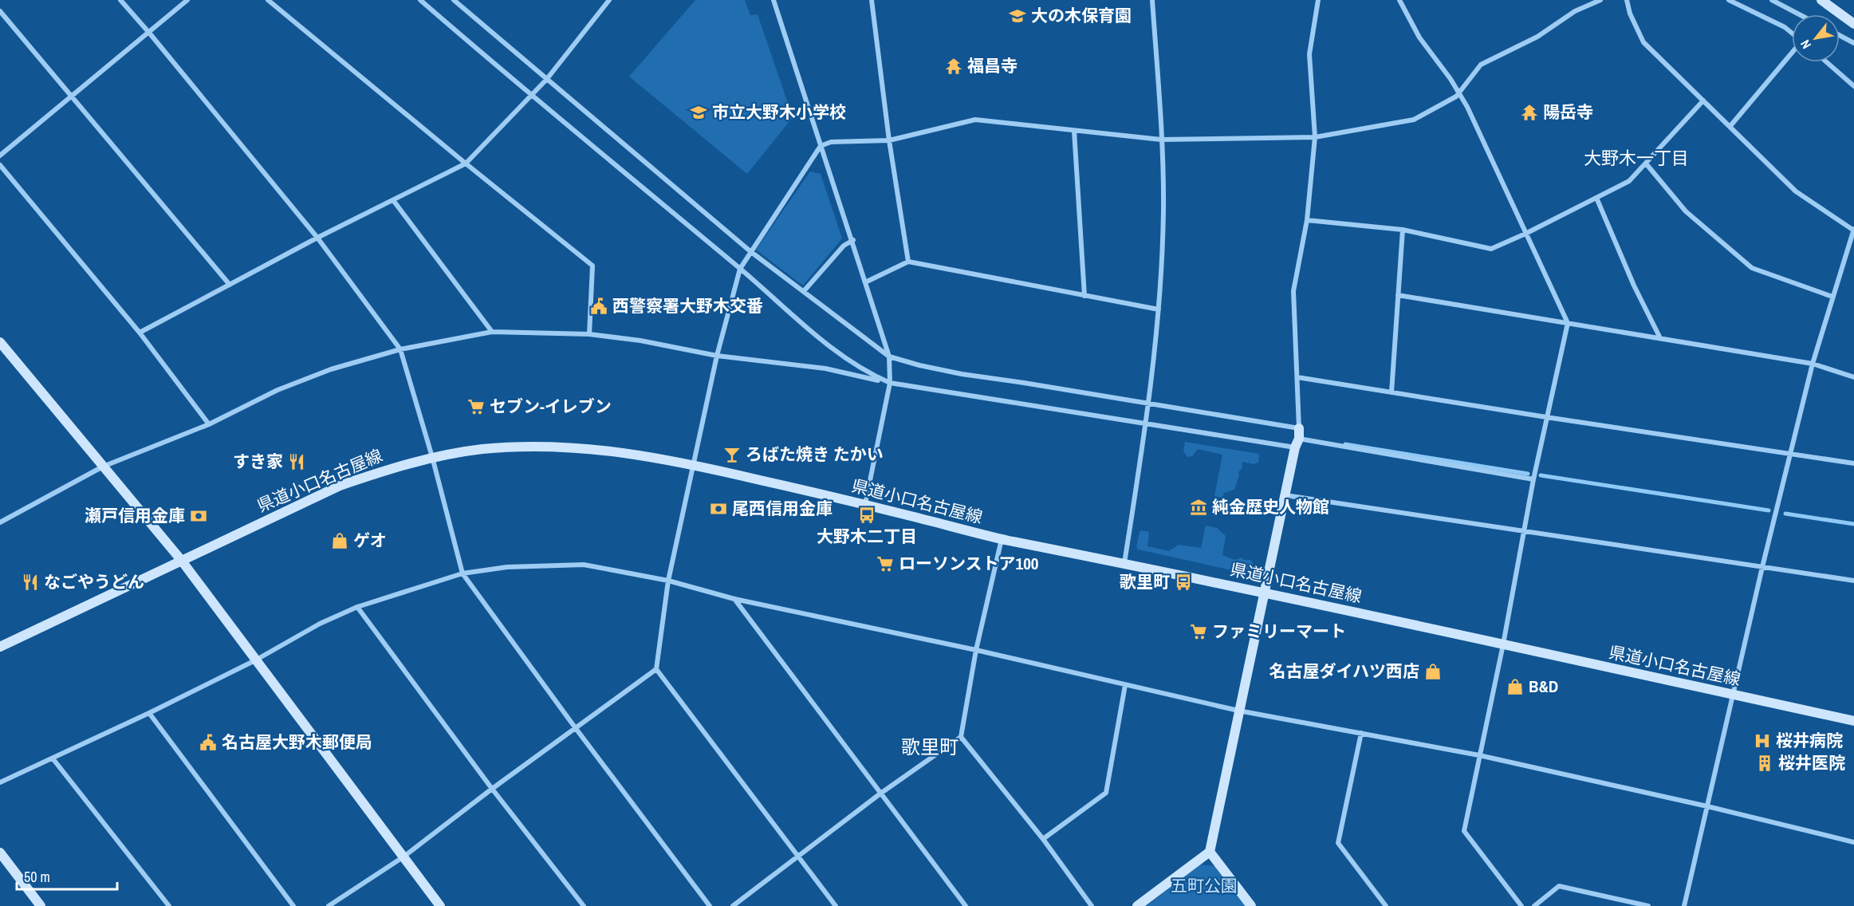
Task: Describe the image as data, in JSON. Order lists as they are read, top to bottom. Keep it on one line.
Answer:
{"streets":{"main road":["県道小口名古屋線"]},"districts":["大野木一丁目","歌里町"],"parks":["五町公園"],"places":{"school or university":["大の木保育園","市立大野木小学校"],"temple":["福昌寺","陽岳寺"],"public building":["西警察署大野木交番","名古屋大野木郵便局"],"supermarket":["セブン-イレブン","ローソンストア100","ファミリーマート"],"bar":["ろばた焼き たかい"],"restaurant":["すき家","なごやうどん"],"museum":["純金歴史人物館"],"bank":["尾西信用金庫","瀬戸信用金庫"],"bus stop":["大野木二丁目","歌里町"],"shop":["ゲオ","名古屋ダイハツ西店","B&D"],"hospital":["桜井病院"],"building":["桜井医院"]},"scale_bar":"50 m","north":"bottom left"}
